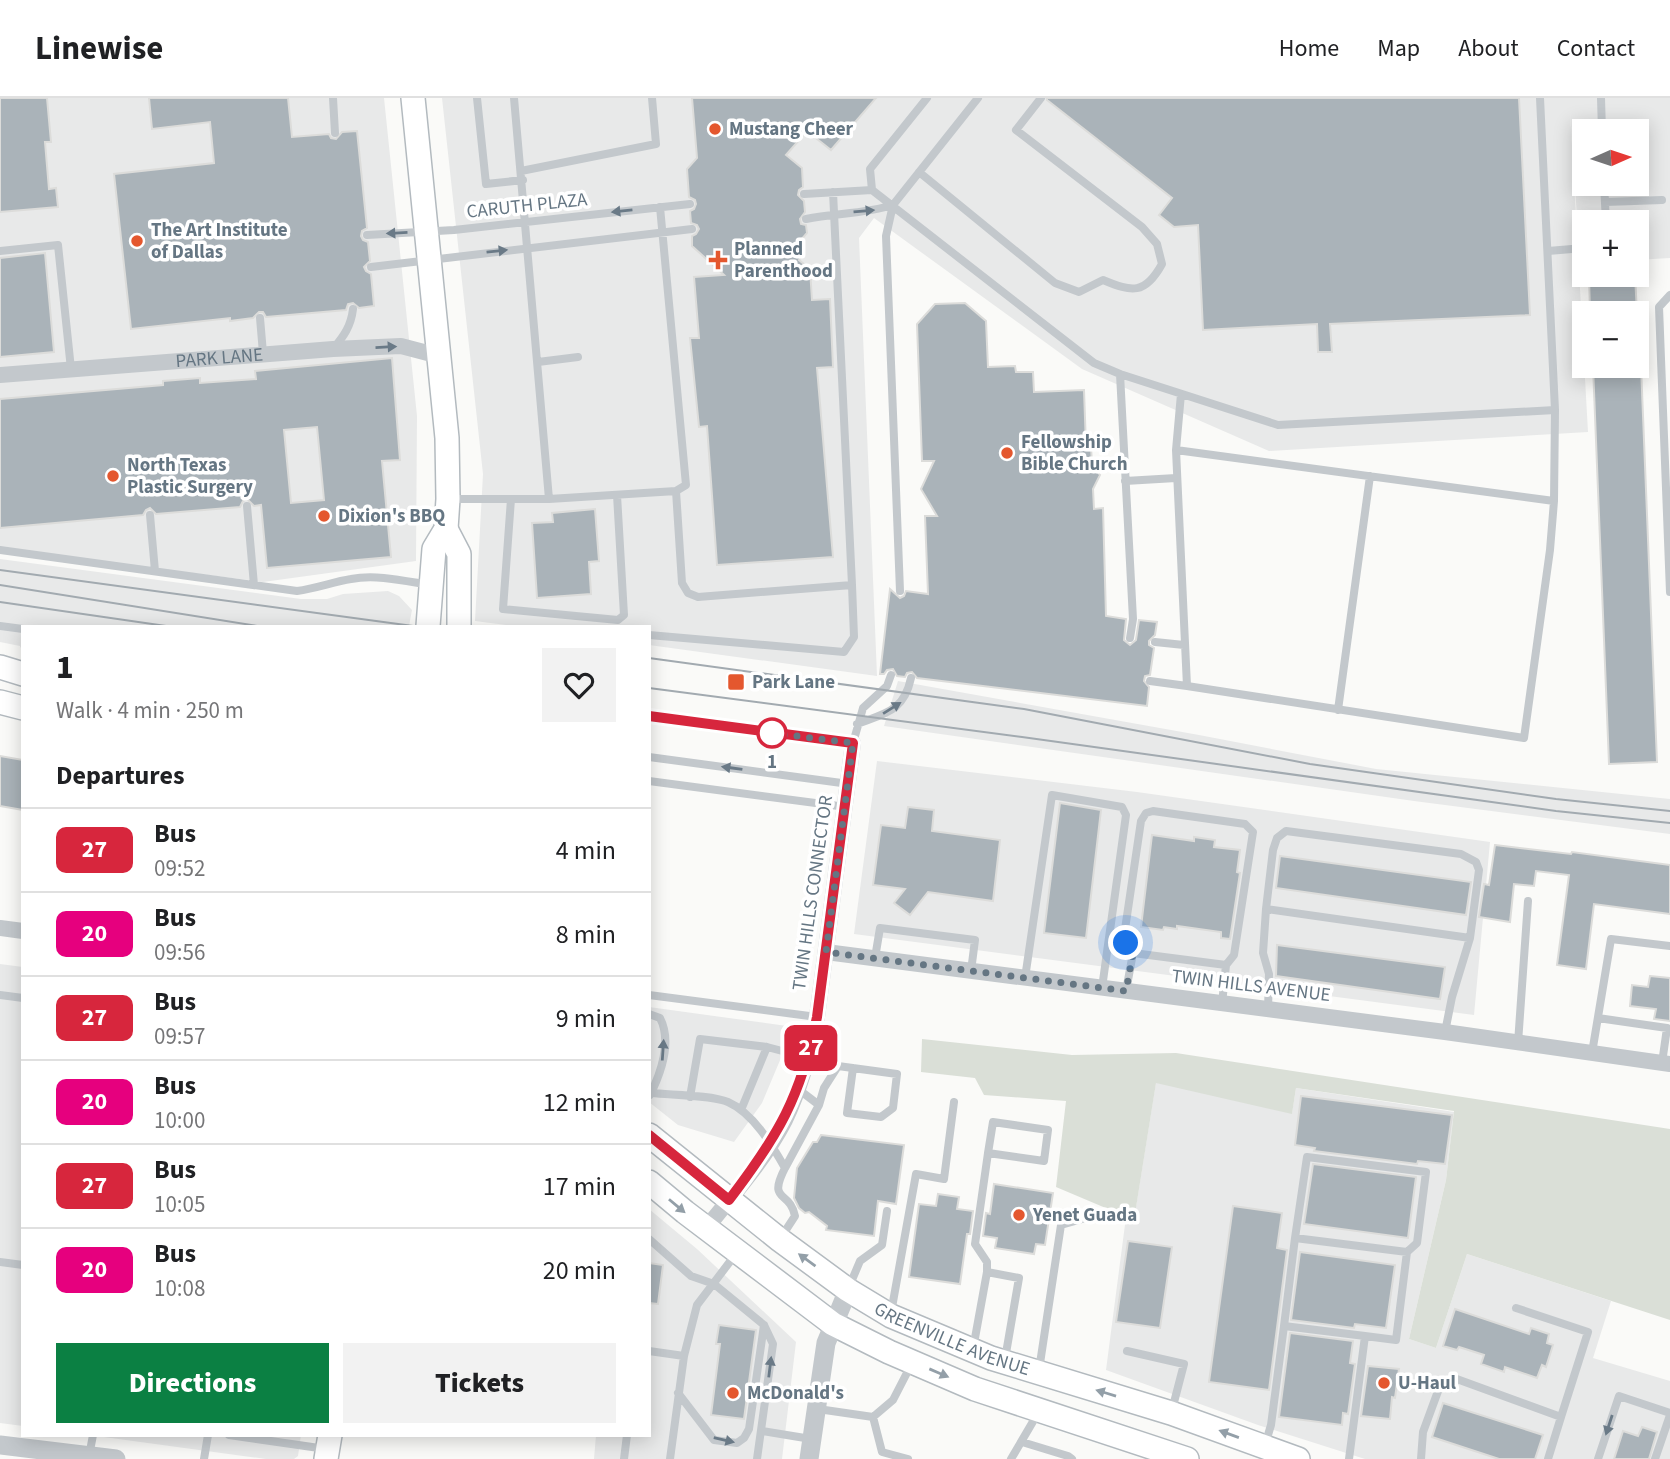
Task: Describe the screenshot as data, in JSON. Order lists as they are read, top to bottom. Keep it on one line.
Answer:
{"streets":{"main road":["GREENVILLE AVENUE"],"street":["PARK LANE","TWIN HILLS CONNECTOR","TWIN HILLS AVENUE"],"lane":["CARUTH PLAZA"]},"crossings":[["TWIN HILLS CONNECTOR","TWIN HILLS AVENUE"],["TWIN HILLS CONNECTOR","GREENVILLE AVENUE"]],"places":{"other":["Mustang Cheer","The Art Institute of Dallas","Fellowship Bible Church","North Texas Plastic Surgery","Dixion's BBQ","1","Yenet Guada","U-Haul","McDonald's"],"health":["Planned Parenthood"],"transit":["Park Lane"]},"lines":["bus line 27"],"north":"right","page":{"header":"Linewise","nav":["Home","Map","About","Contact"],"on_map":"27","map_buttons":["+","−"],"heading":[["1","Walk · 4 min · 250 m"],"Departures"],"list":[{"mark":"27","name":"Bus","note":"09:52","value":"4 min"},{"mark":"20","name":"Bus","note":"09:56","value":"8 min"},{"mark":"27","name":"Bus","note":"09:57","value":"9 min"},{"mark":"20","name":"Bus","note":"10:00","value":"12 min"},{"mark":"27","name":"Bus","note":"10:05","value":"17 min"},{"mark":"20","name":"Bus","note":"10:08","value":"20 min"}],"buttons":["Directions","Tickets"]}}
